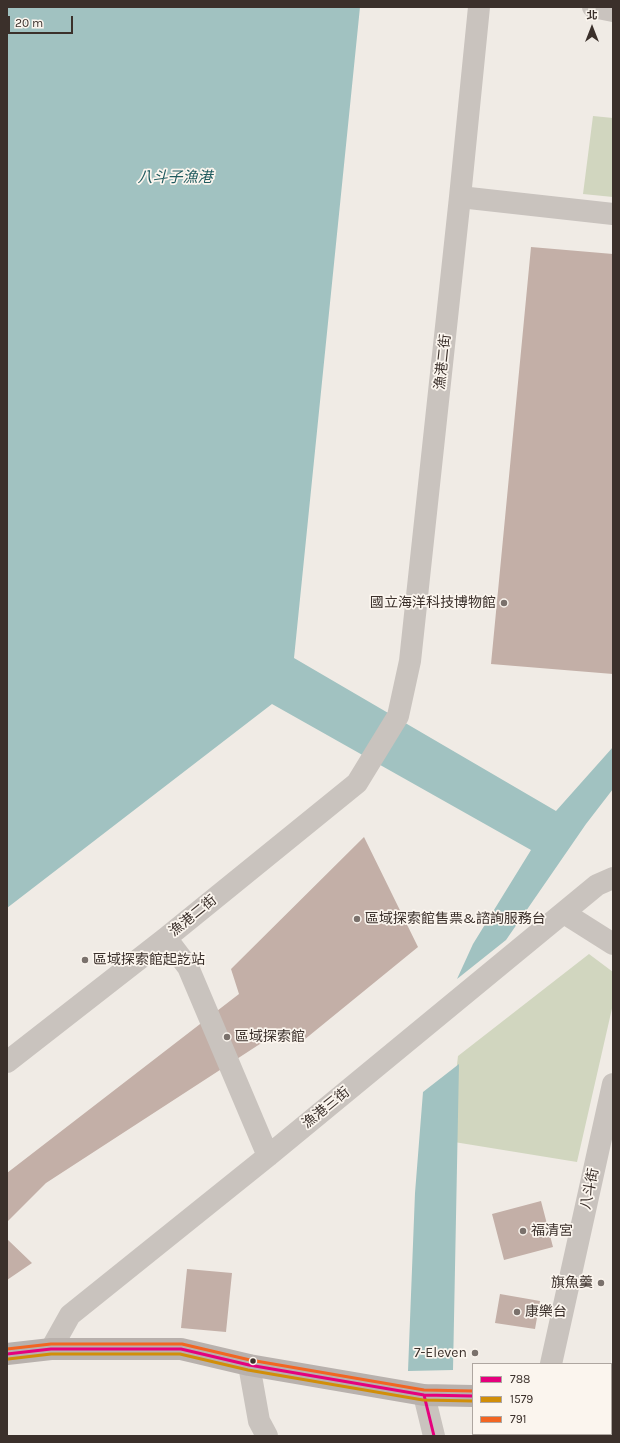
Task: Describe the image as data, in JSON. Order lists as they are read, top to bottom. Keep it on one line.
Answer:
{"streets":{"street":["漁港二街","漁港三街","八斗街"]},"water":["八斗子漁港"],"places":["國立海洋科技博物館","區域探索館售票&諮詢服務台","區域探索館起訖站","區域探索館","福清宮","旗魚羹","康樂台","7-Eleven"],"lines":["transit line 791","transit line 788","transit line 1579"],"legend":["788","1579","791"],"scale_bar":"20 m","north":"top"}
